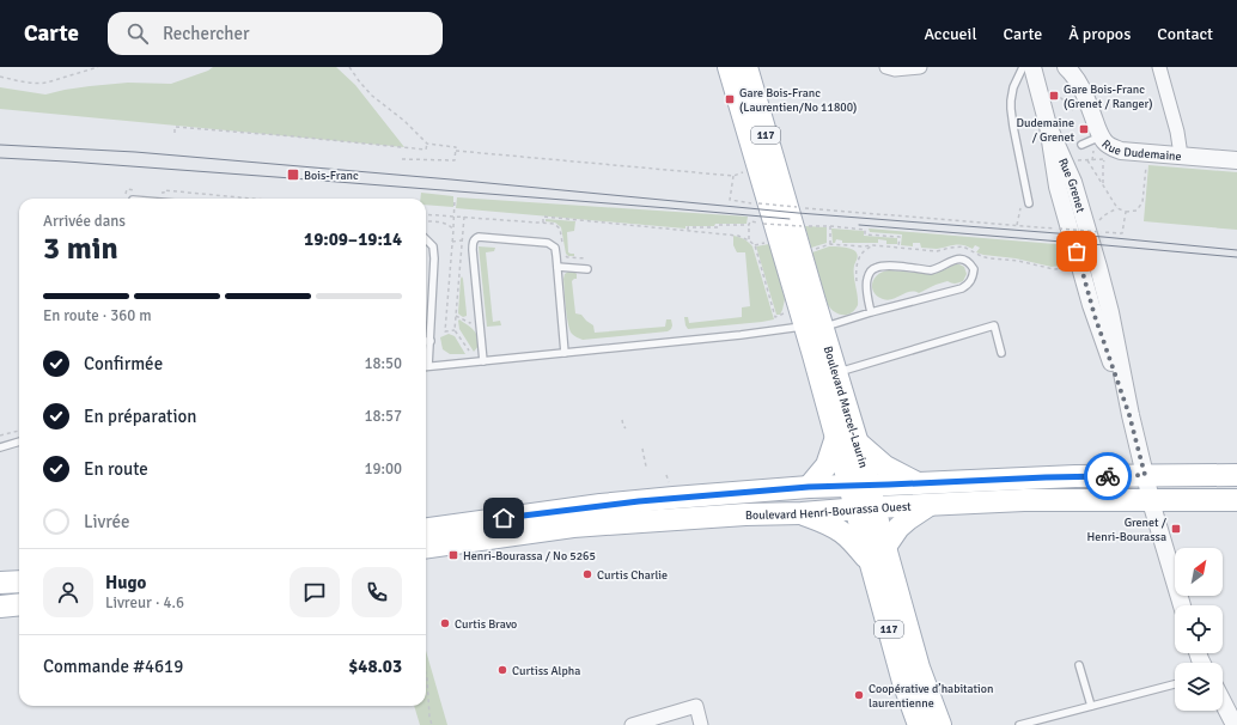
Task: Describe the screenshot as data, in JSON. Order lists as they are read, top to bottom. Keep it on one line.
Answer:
{"streets":{"main road":["117","Boulevard Marcel-Laurin","Boulevard Henri-Bourassa Ouest"],"street":["Rue Dudemaine","Rue Grenet"]},"crossings":[["117","Boulevard Marcel-Laurin"],["Rue Grenet","Boulevard Henri-Bourassa Ouest"],["Boulevard Marcel-Laurin","Boulevard Henri-Bourassa Ouest"]],"places":{"transit":["Gare Bois-Franc (Grenet / Ranger)","Gare Bois-Franc (Laurentien/No 11800)","Dudemaine / Grenet","Bois-Franc","Grenet / Henri-Bourassa","Henri-Bourassa / No 5265"],"other":["Curtis Charlie","Curtis Bravo","Curtiss Alpha","Coopérative d’habitation laurentienne"]},"north":"top right","page":{"header":"Carte","search":"Rechercher","nav":["Accueil","Carte","À propos","Contact"],"heading":["3 min","Arrivée dans","19:09–19:14"],"panel":["Hugo","Livreur · 4.6","Commande #4619","$48.03"],"bar":"En route · 360 m","list":[["Confirmée","18:50"],["En préparation","18:57"],["En route","19:00"],"Livrée"]}}
